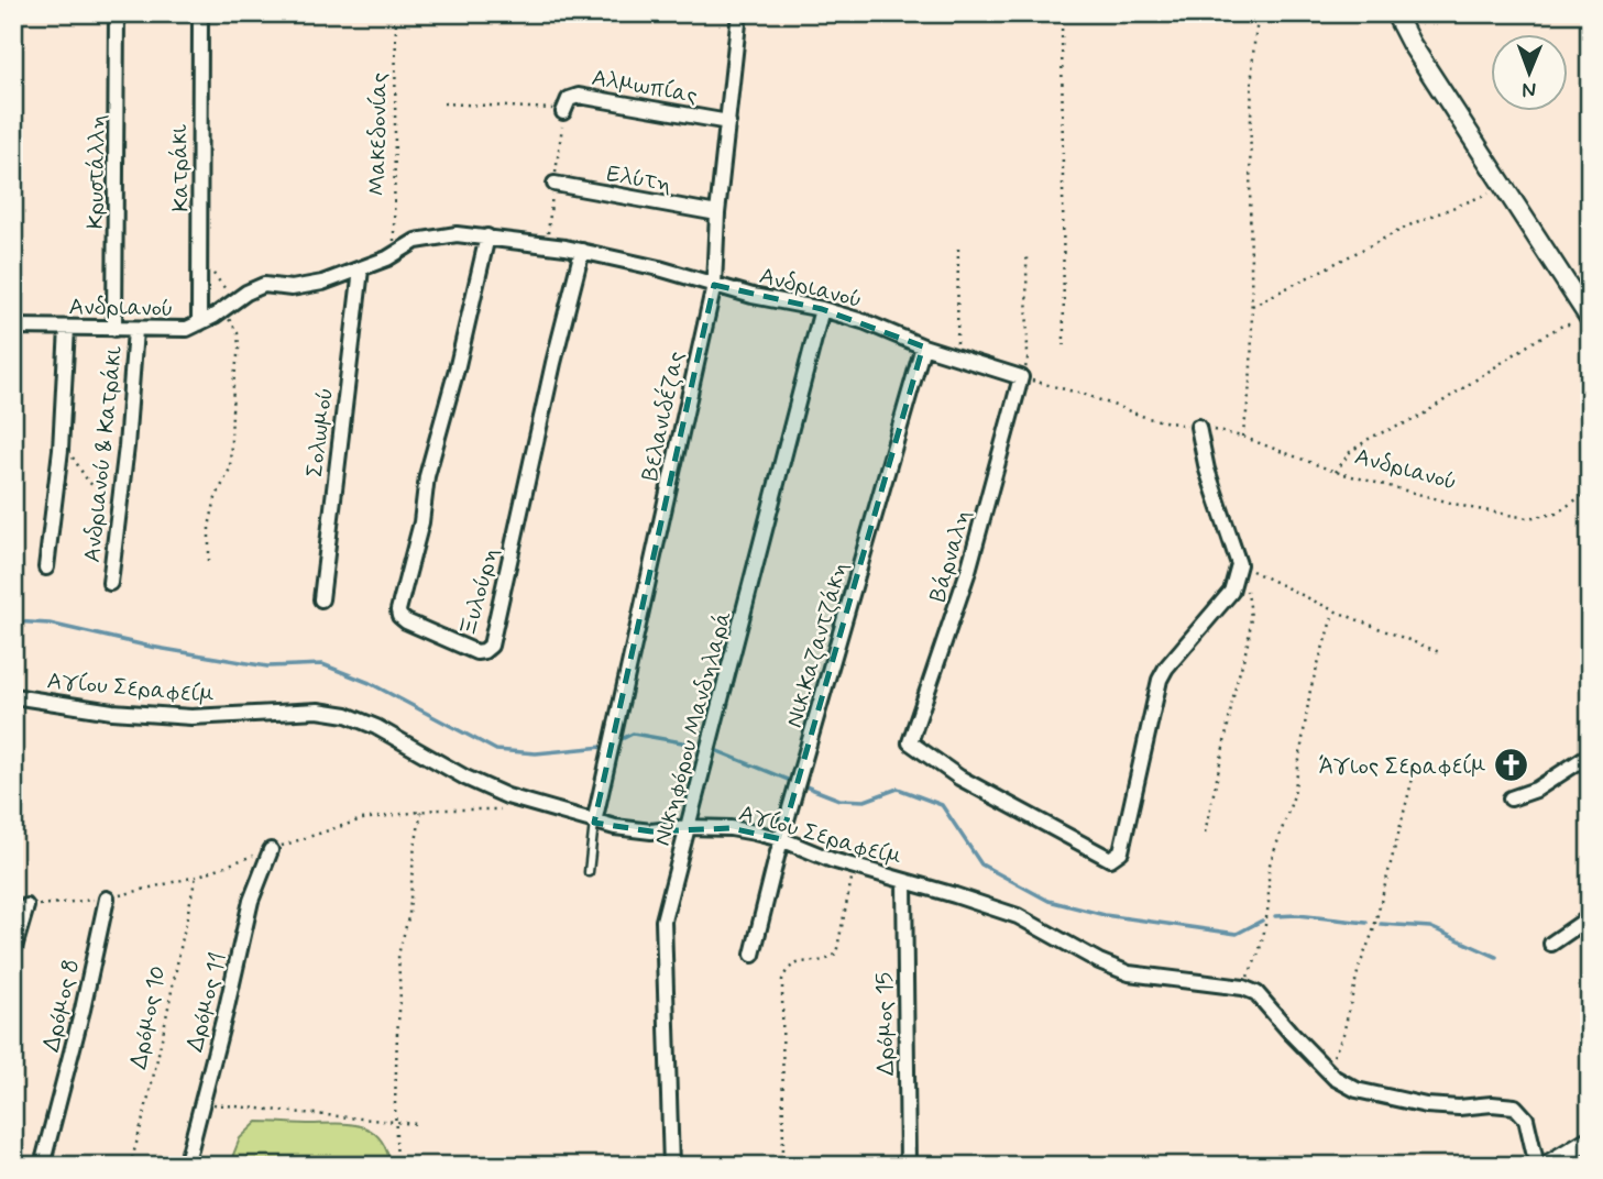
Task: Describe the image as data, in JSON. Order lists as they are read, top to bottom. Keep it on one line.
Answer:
{"streets":{"street":["Αλμωπίας","Κατράκι","Κρυστάλλη","Ελύτη","Ανδριανού","Βελανιδέζας","Σολωμού","Ανδριανού & Κατράκι","Βάρναλη","Ξυλούρη","Νικ.Καζαντζάκη","Αγίου Σεραφείμ","Νικηφόρου Μανδηλαρά","Δρόμος 11","Δρόμος 8","Δρόμος 15"],"path":["Μακεδονίας","Δρόμος 10"]},"crossings":[["Αλμωπίας","Βελανιδέζας"],["Μακεδονίας","Ανδριανού"],["Κατράκι","Ανδριανού"],["Κρυστάλλη","Ανδριανού"],["Ελύτη","Βελανιδέζας"],["Ανδριανού","Βελανιδέζας"],["Ανδριανού","Σολωμού"],["Ανδριανού","Ανδριανού & Κατράκι"],["Ανδριανού","Βάρναλη"],["Ανδριανού","Ξυλούρη"],["Ανδριανού","Νικ.Καζαντζάκη"],["Ανδριανού","Νικηφόρου Μανδηλαρά"],["Βελανιδέζας","Αγίου Σεραφείμ"],["Νικ.Καζαντζάκη","Αγίου Σεραφείμ"],["Αγίου Σεραφείμ","Νικηφόρου Μανδηλαρά"],["Αγίου Σεραφείμ","Δρόμος 15"]],"places":{"church":["Άγιος Σεραφείμ"]},"north":"bottom"}
